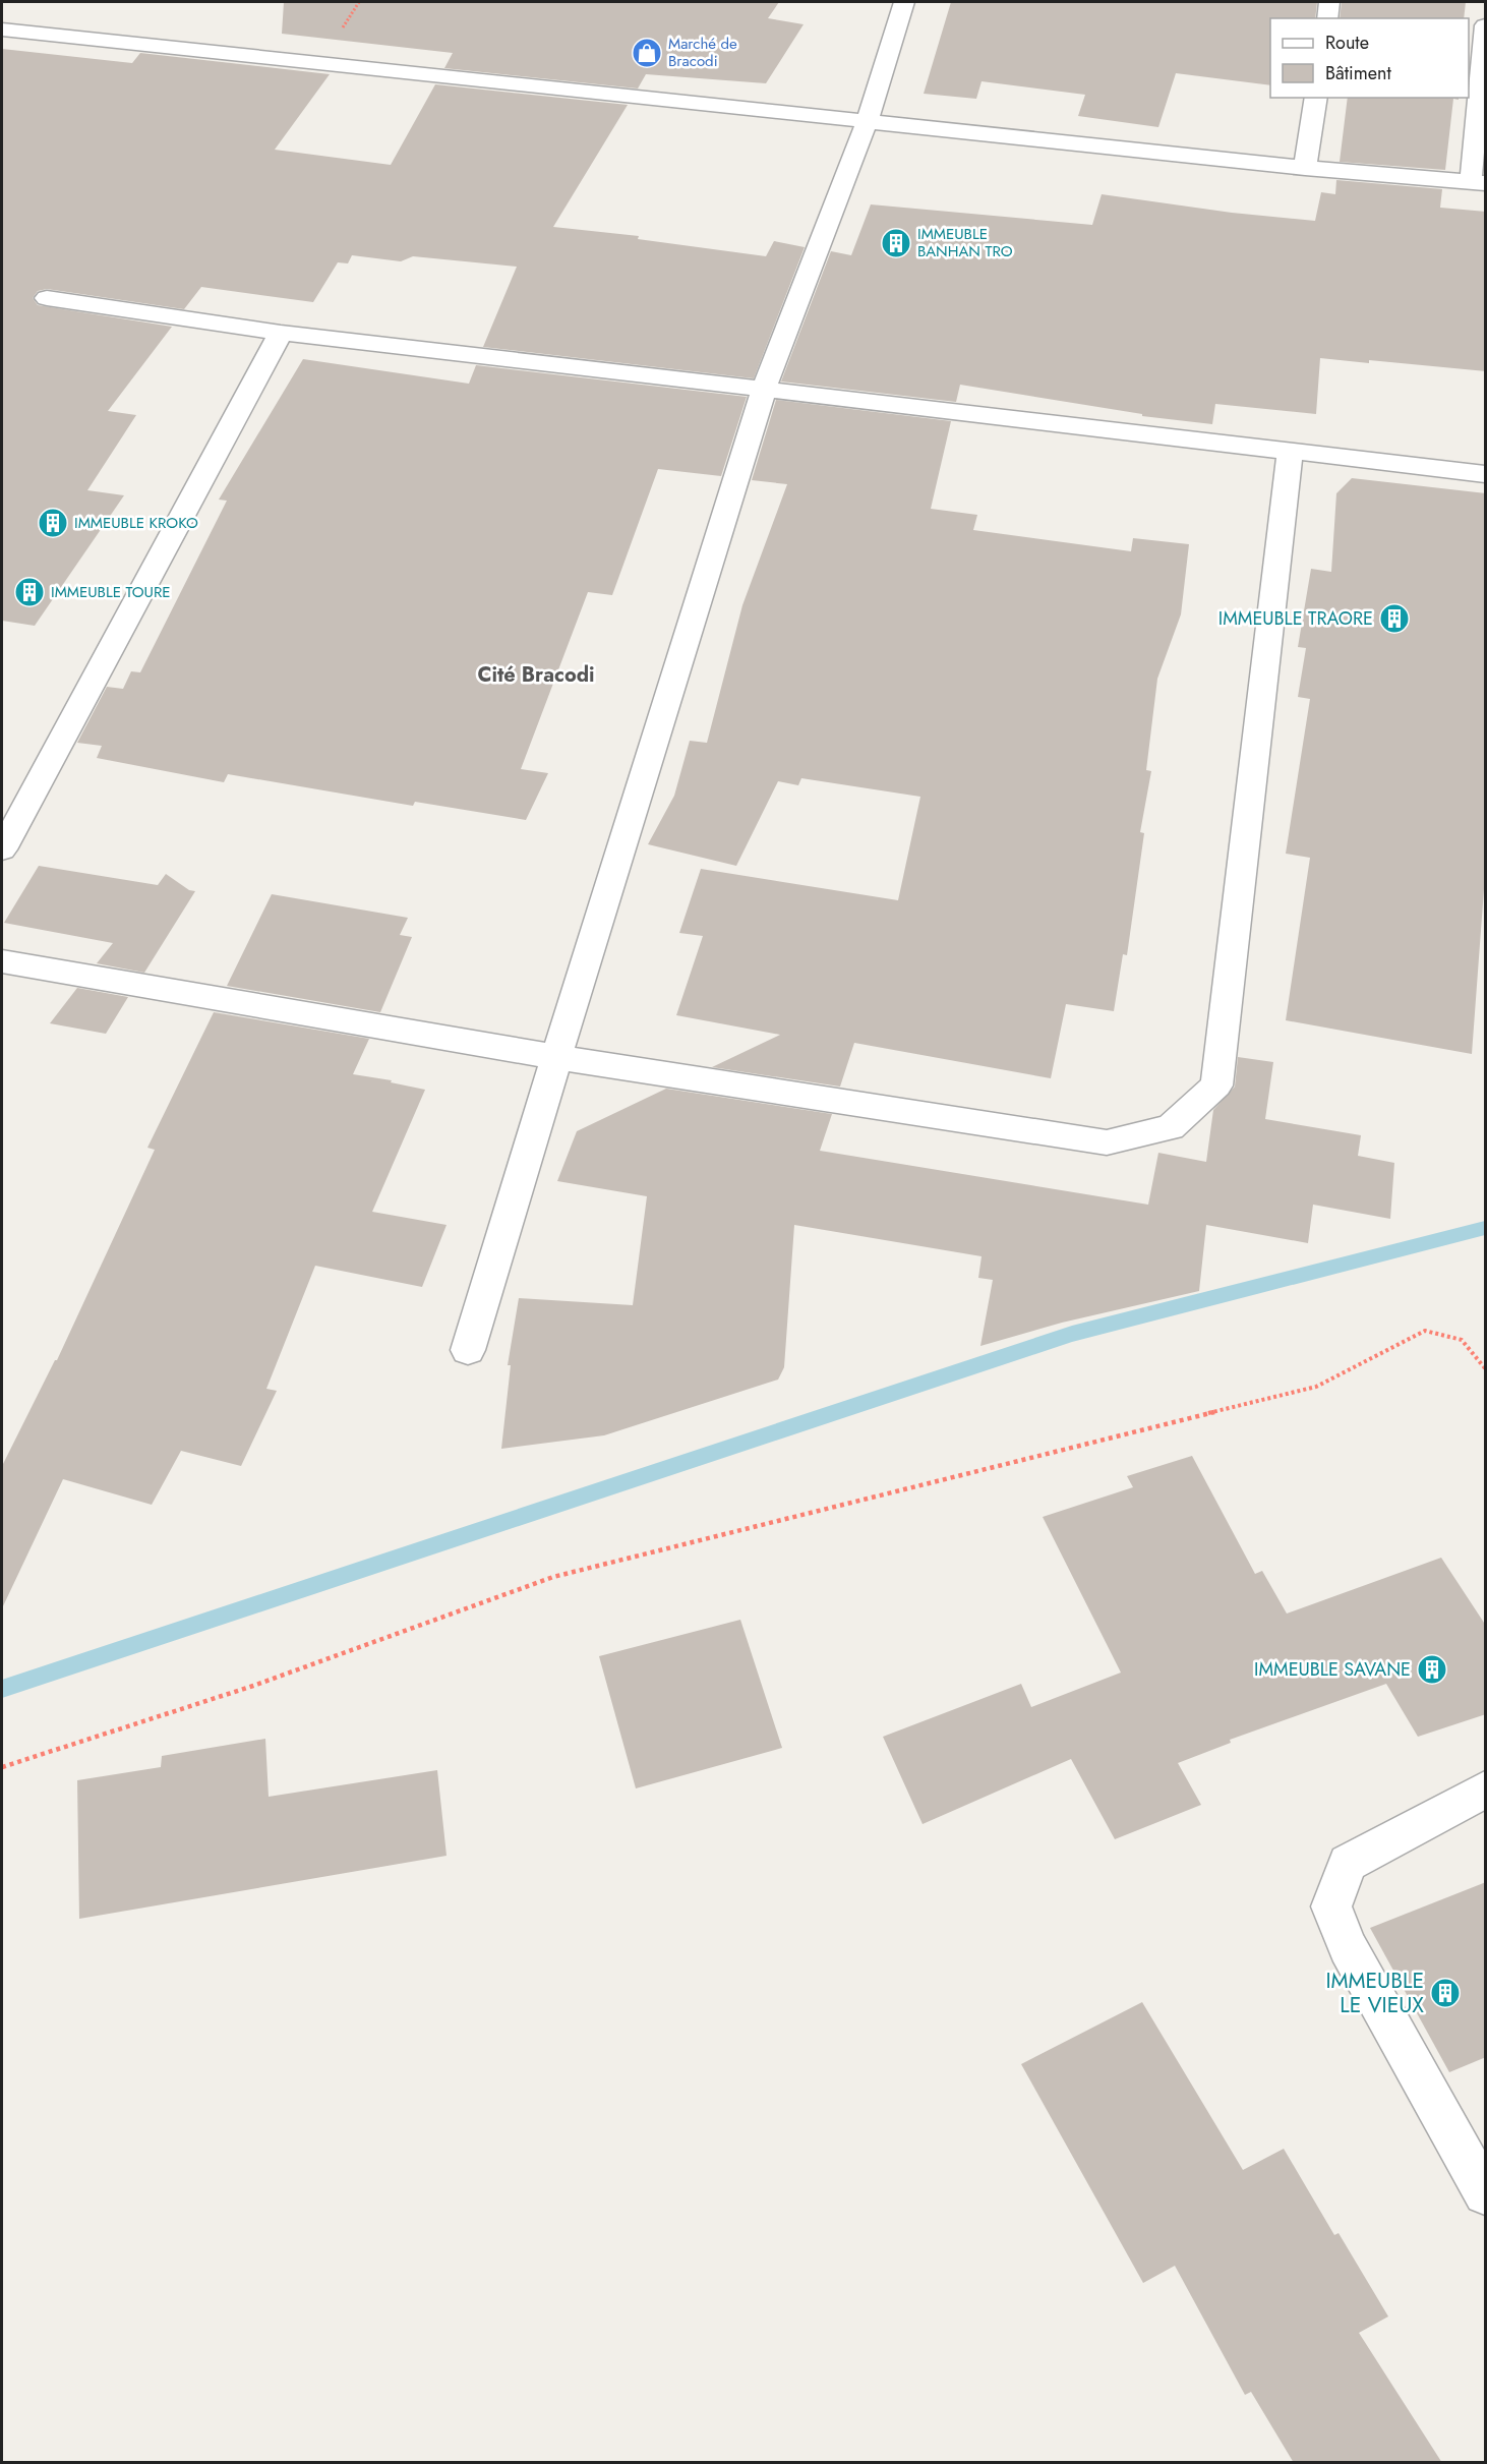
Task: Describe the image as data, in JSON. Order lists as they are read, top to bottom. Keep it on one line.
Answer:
{"districts":["Cité Bracodi"],"places":{"shop":["Marché de Bracodi"],"building":["IMMEUBLE BANHAN TRO","IMMEUBLE KROKO","IMMEUBLE TOURE","IMMEUBLE TRAORE","IMMEUBLE SAVANE","IMMEUBLE LE VIEUX"]},"legend":["Route","Bâtiment"]}
